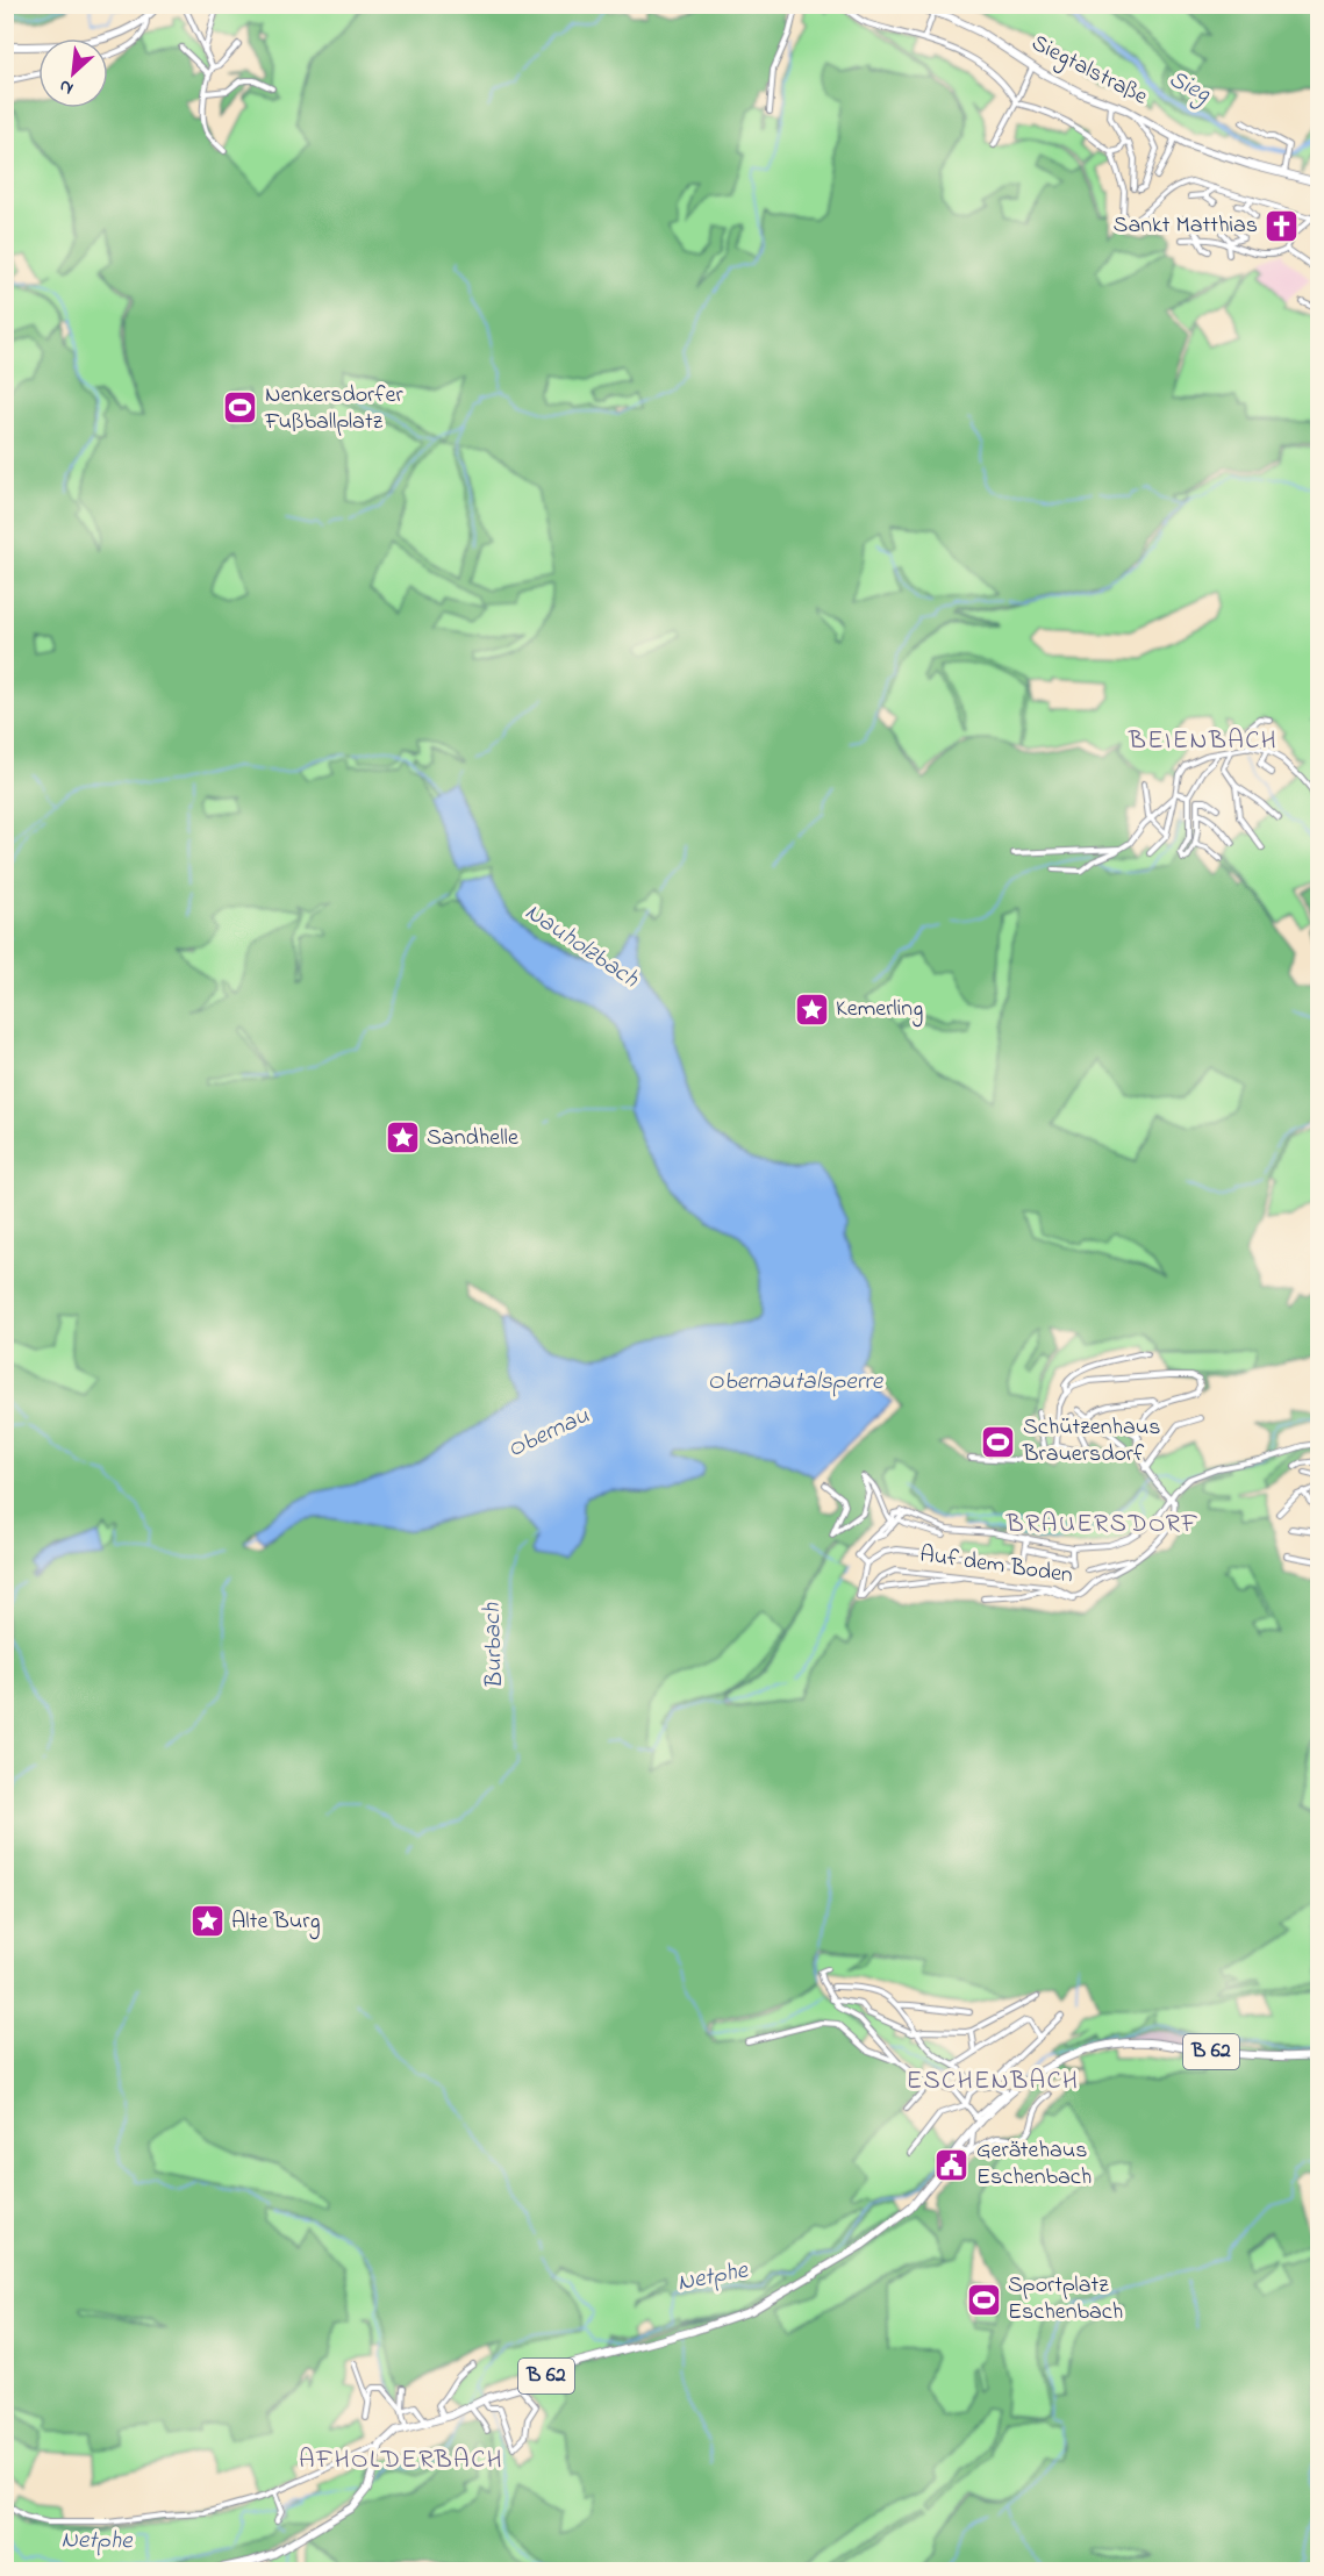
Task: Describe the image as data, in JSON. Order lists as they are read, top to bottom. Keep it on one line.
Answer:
{"streets":{"main road":["Siegtalstraße","B 62"],"street":["Auf dem Boden"]},"districts":["BEIENBACH","BRAUERSDORF","ESCHENBACH","AFHOLDERBACH"],"water":["Sieg","Nauholzbach","Obernautalsperre","Obernau","Burbach","Netphe"],"places":{"church":["Sankt Matthias"],"sports":["Nenkersdorfer Fußballplatz","Schützenhaus Brauersdorf","Sportplatz Eschenbach"],"place":["Kemerling","Sandhelle","Alte Burg"],"public building":["Gerätehaus Eschenbach"]},"north":"bottom left"}
